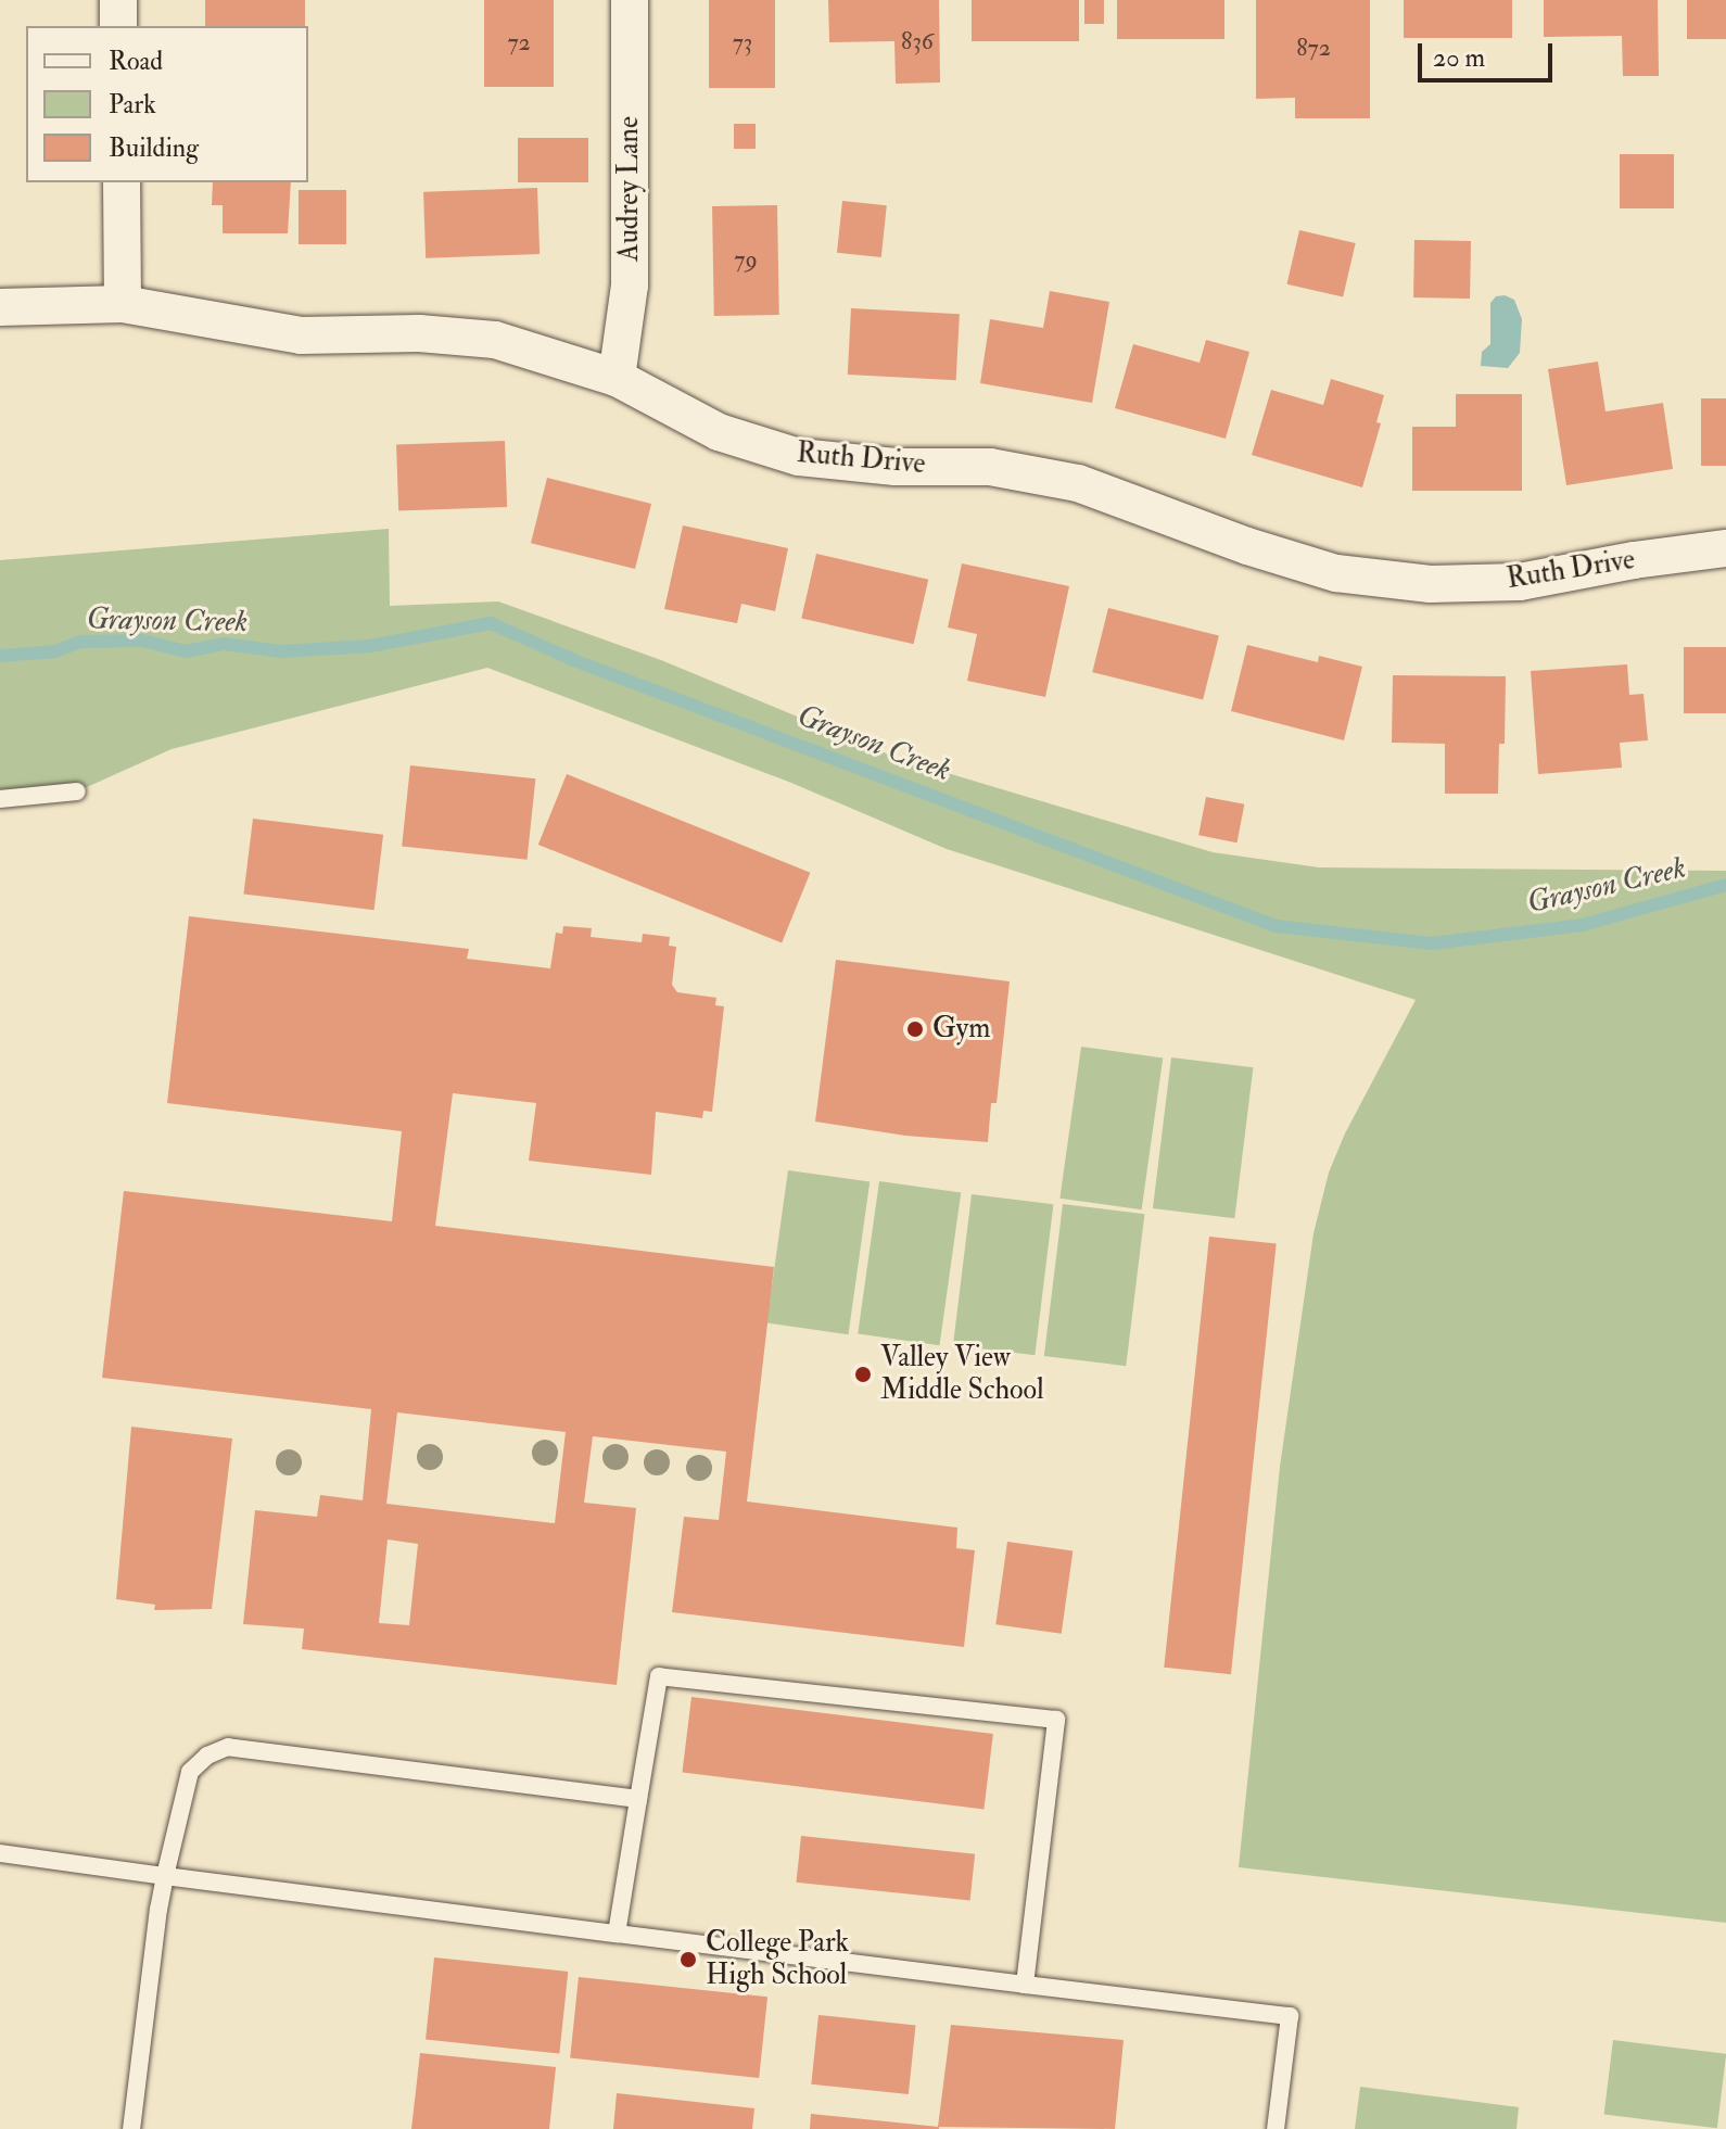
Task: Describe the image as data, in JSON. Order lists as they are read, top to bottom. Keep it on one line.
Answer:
{"streets":{"street":["Audrey Lane","Ruth Drive"]},"crossings":[["Audrey Lane","Ruth Drive"]],"water":["Grayson Creek"],"places":["Gym","Valley View Middle School","College Park High School"],"house_numbers":["836","72","73","872","79"],"legend":["Road","Park","Building"],"scale_bar":"20 m"}
